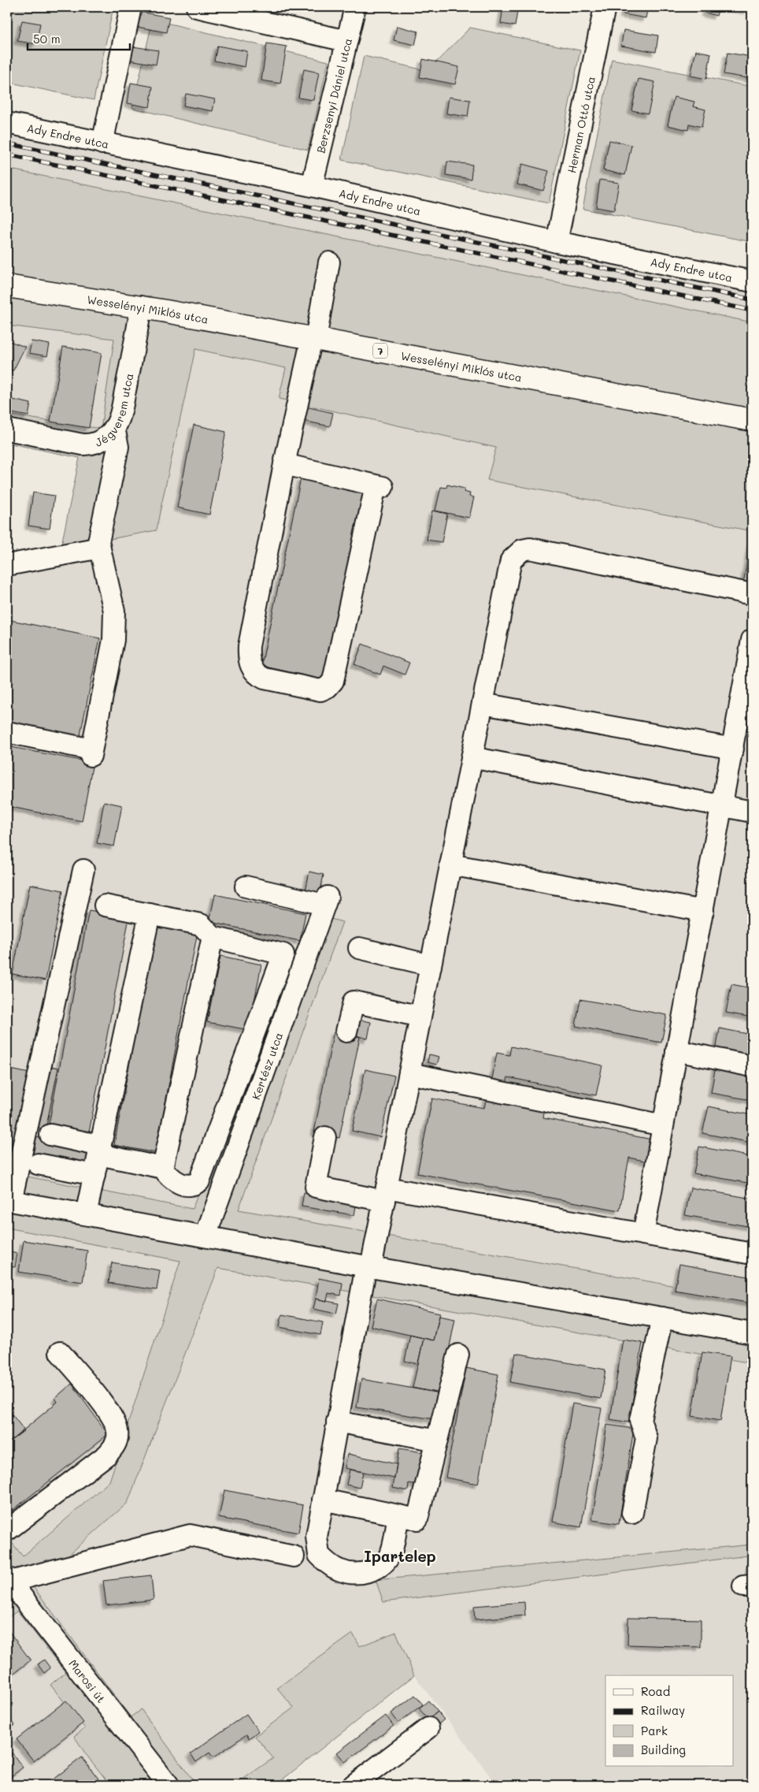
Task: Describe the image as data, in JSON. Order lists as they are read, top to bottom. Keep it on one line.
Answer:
{"streets":{"main road":["Wesselényi Miklós utca","7"],"street":["Berzsenyi Dániel utca","Herman Ottó utca","Ady Endre utca","Jégverem utca","Kertész utca","Marosi út"]},"crossings":[["Berzsenyi Dániel utca","Ady Endre utca"],["Herman Ottó utca","Ady Endre utca"],["Wesselényi Miklós utca","Jégverem utca"]],"districts":["Ipartelep"],"legend":["Road","Railway","Park","Building"],"scale_bar":"50 m"}
